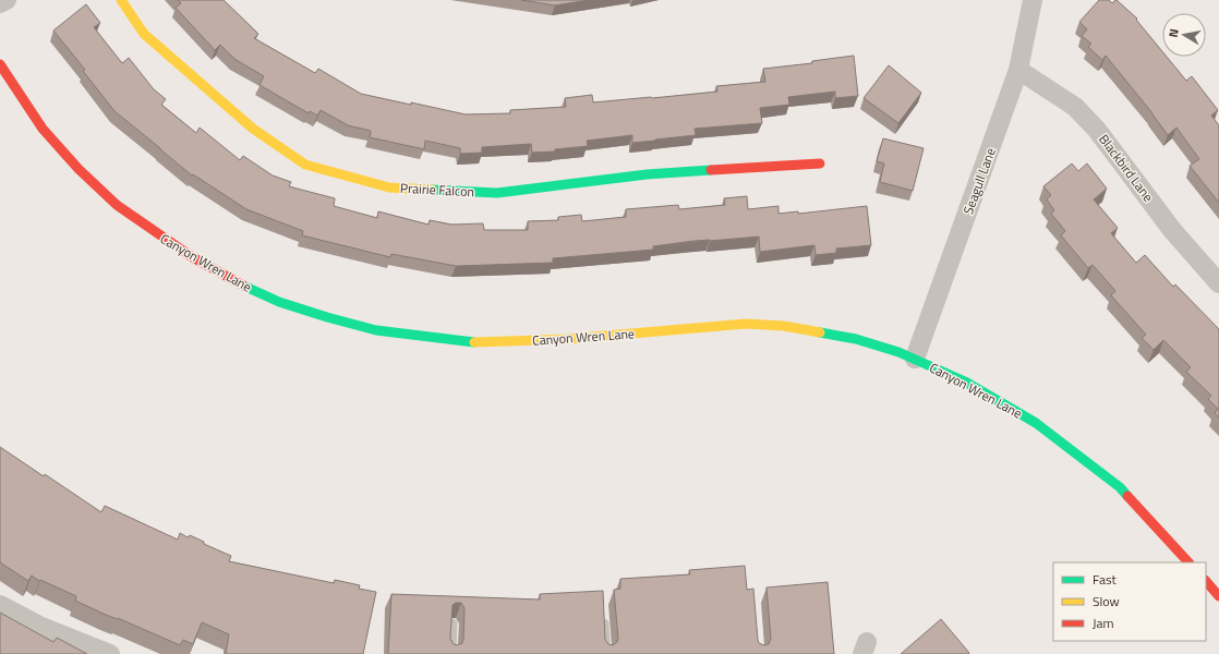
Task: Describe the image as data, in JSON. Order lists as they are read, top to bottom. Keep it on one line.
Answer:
{"streets":{"street":["Blackbird Lane","Seagull Lane","Prairie Falcon","Canyon Wren Lane"]},"crossings":[["Blackbird Lane","Seagull Lane"],["Seagull Lane","Canyon Wren Lane"]],"legend":["Fast","Slow","Jam"],"north":"left"}
